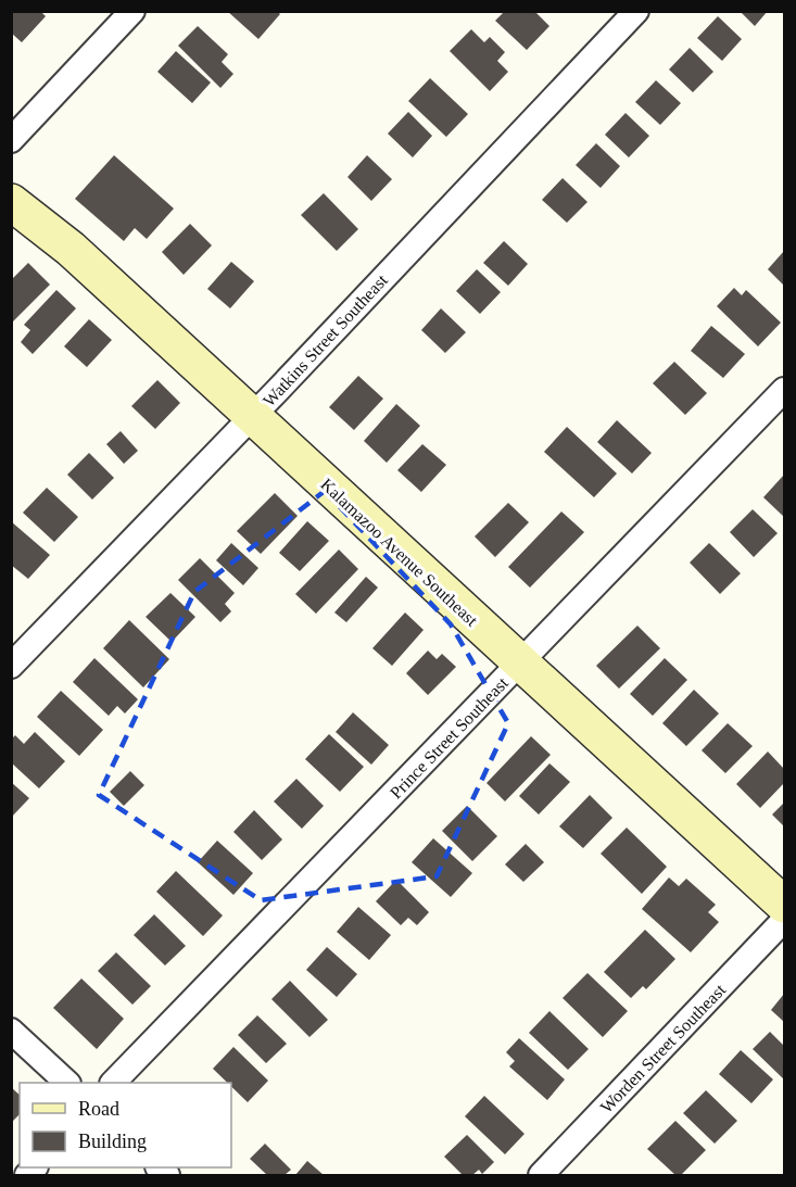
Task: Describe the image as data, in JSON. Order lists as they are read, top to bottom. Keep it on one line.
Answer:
{"streets":{"street":["Watkins Street Southeast","Kalamazoo Avenue Southeast","Prince Street Southeast","Worden Street Southeast"]},"crossings":[["Watkins Street Southeast","Kalamazoo Avenue Southeast"],["Kalamazoo Avenue Southeast","Prince Street Southeast"]],"legend":["Road","Building"]}
